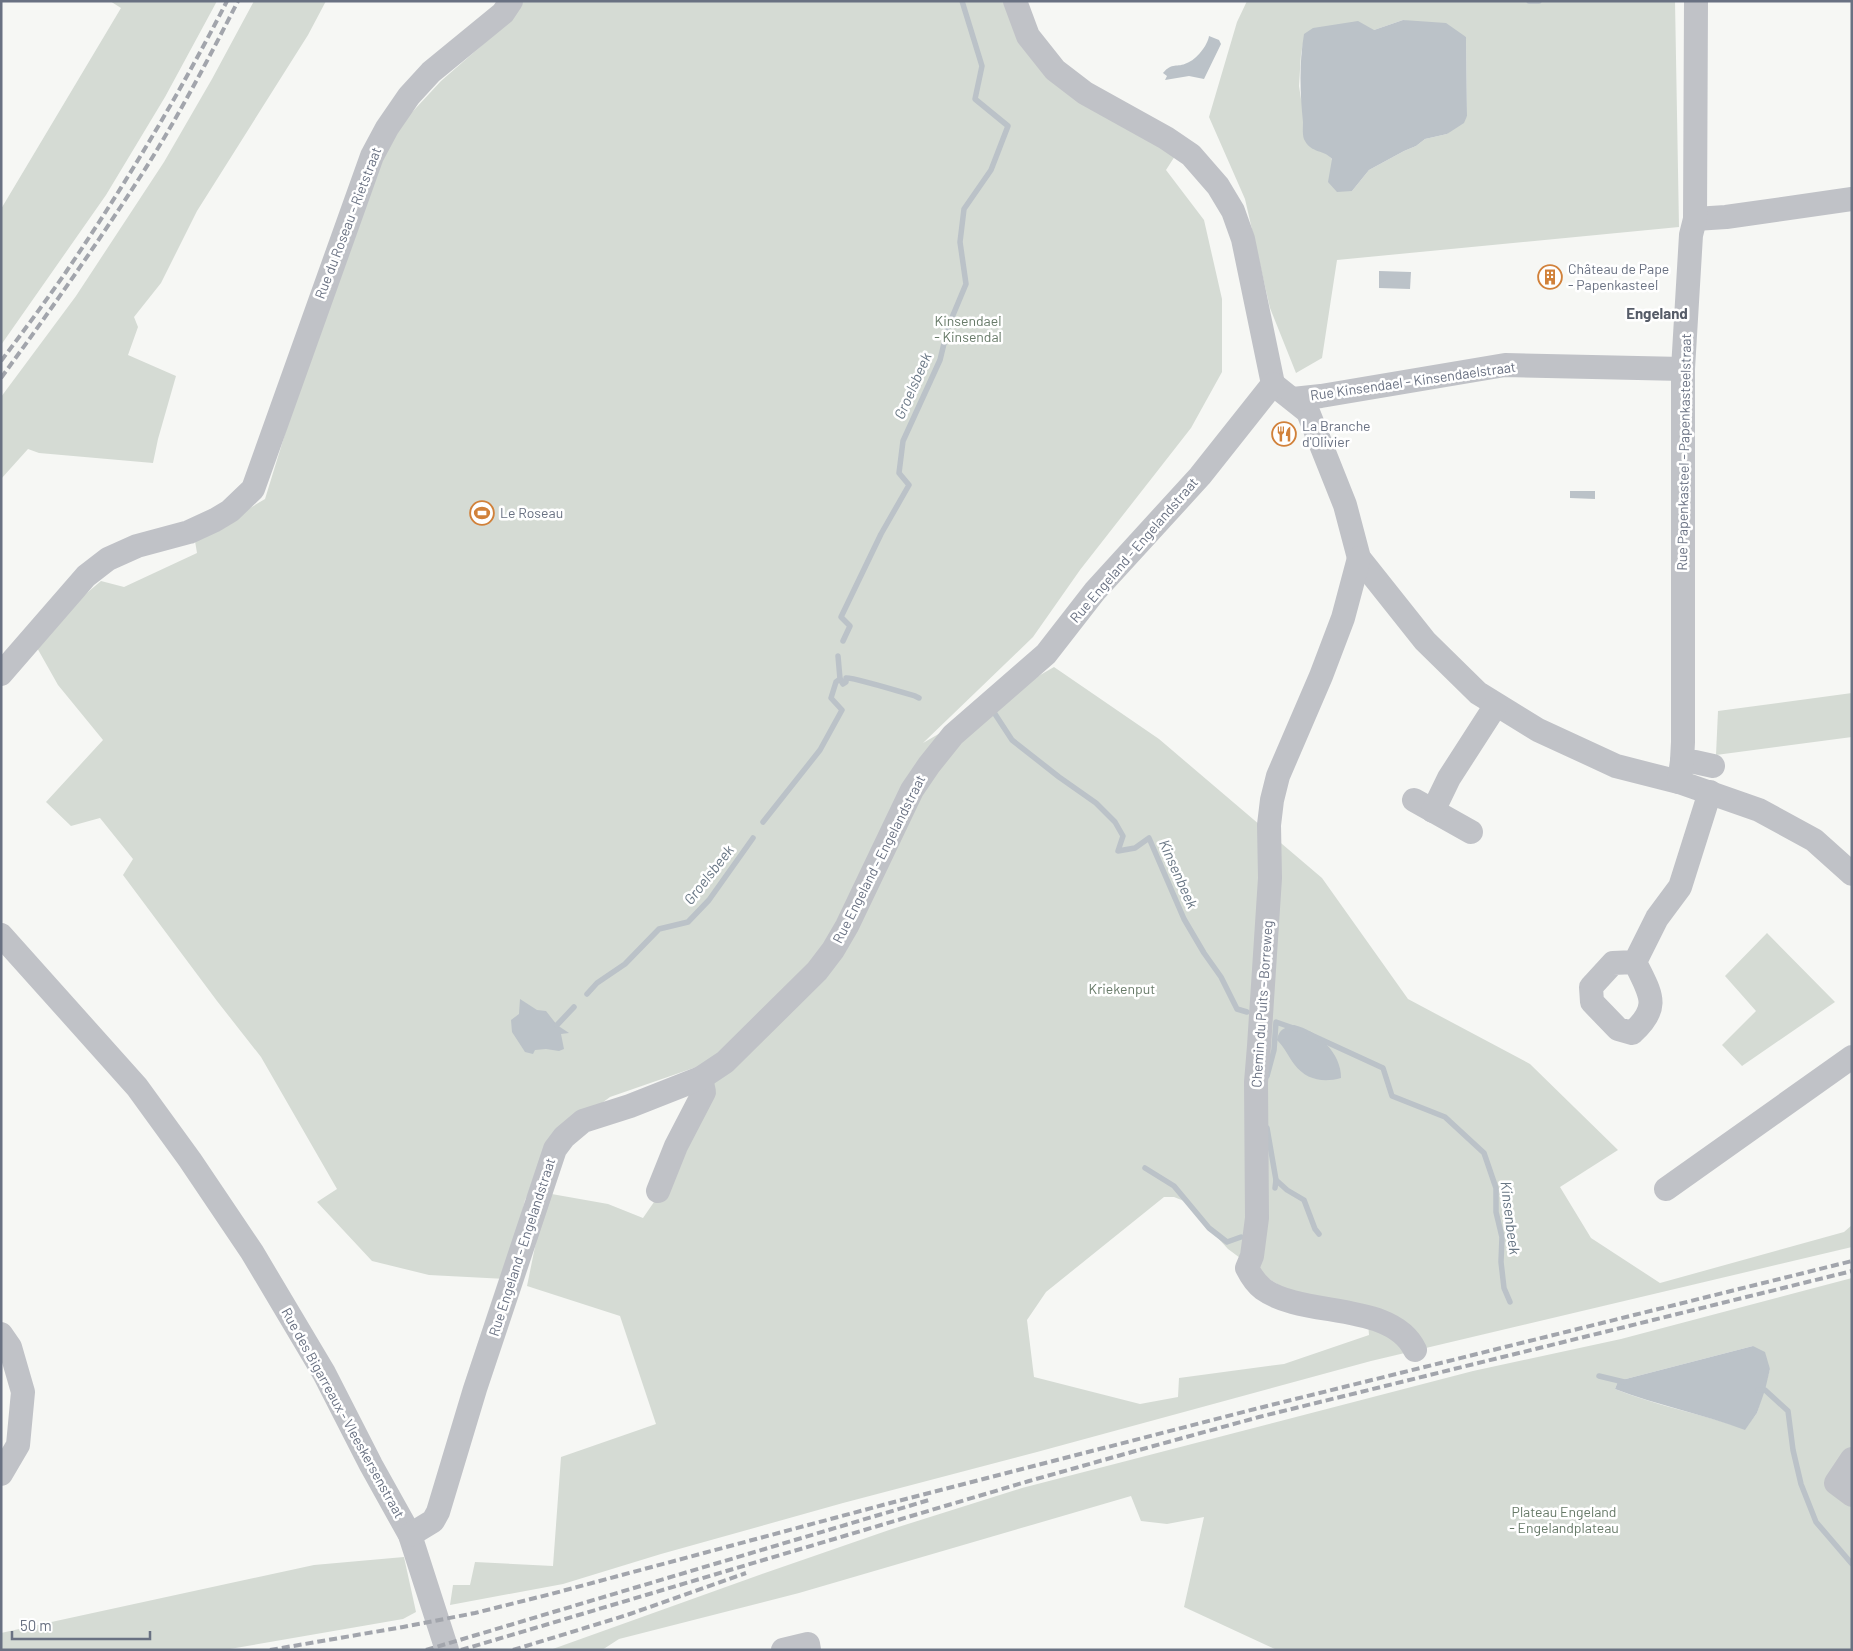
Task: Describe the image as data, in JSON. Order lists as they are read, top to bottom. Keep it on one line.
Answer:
{"streets":{"street":["Rue du Roseau - Rietstraat","Rue Kinsendael - Kinsendaelstraat","Rue Papenkasteel - Papenkasteelstraat","Rue Engeland - Engelandstraat","Chemin du Puits - Borreweg","Rue des Bigarreaux - Vleeskersenstraat"]},"crossings":[["Rue Kinsendael - Kinsendaelstraat","Rue Papenkasteel - Papenkasteelstraat"],["Rue Engeland - Engelandstraat","Rue des Bigarreaux - Vleeskersenstraat"]],"districts":["Engeland"],"water":["Groelsbeek","Kinsenbeek"],"parks":["Kinsendael - Kinsendal","Kriekenput","Plateau Engeland - Engelandplateau"],"places":{"building":["Château de Pape - Papenkasteel"],"restaurant":["La Branche d'Olivier"],"sports":["Le Roseau"]},"scale_bar":"50 m"}
